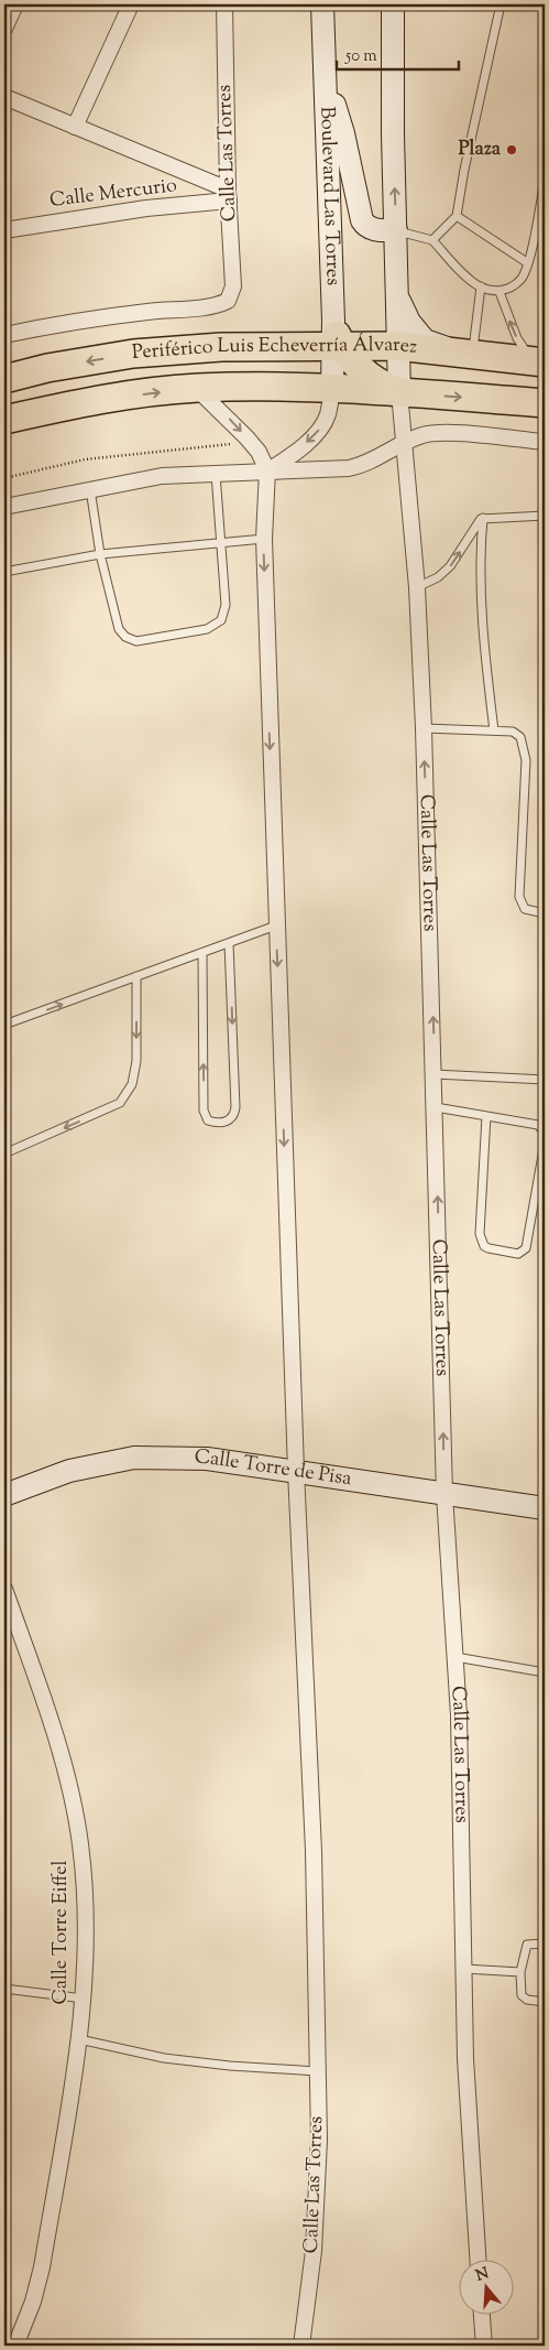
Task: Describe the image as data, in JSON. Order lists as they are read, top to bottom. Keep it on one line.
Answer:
{"streets":{"highway":["Periférico Luis Echeverría Álvarez"],"street":["Calle Las Torres","Calle Mercurio","Boulevard Las Torres","Calle Torre de Pisa","Calle Torre Eiffel"]},"crossings":[["Calle Las Torres","Calle Mercurio"],["Calle Las Torres","Periférico Luis Echeverría Álvarez"],["Calle Las Torres","Calle Torre de Pisa"],["Boulevard Las Torres","Periférico Luis Echeverría Álvarez"]],"places":["Plaza"],"scale_bar":"50 m","north":"top"}
